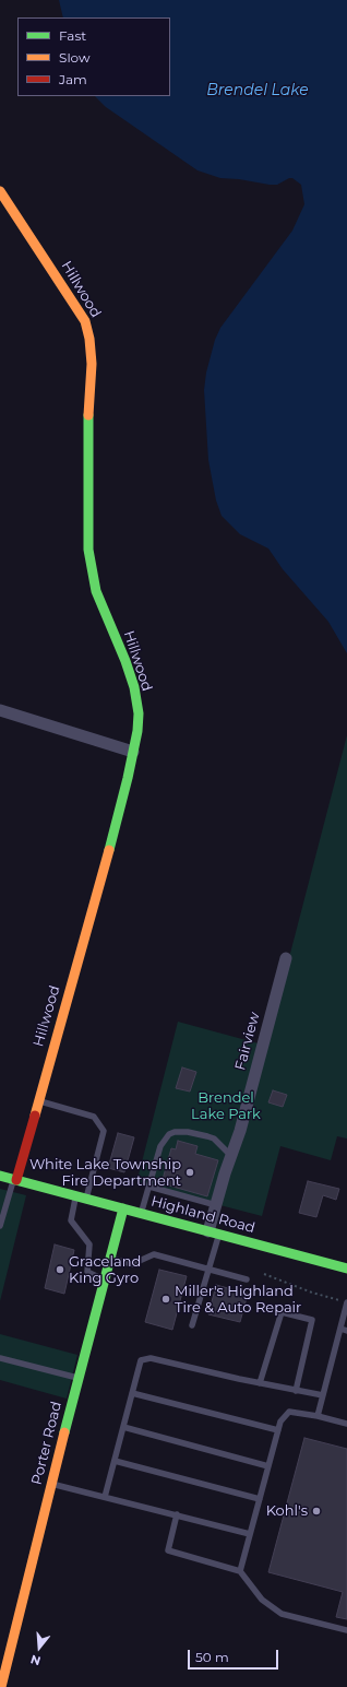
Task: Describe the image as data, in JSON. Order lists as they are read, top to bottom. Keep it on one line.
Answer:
{"streets":{"main road":["Hillwood","Highland Road","Porter Road"],"street":["Fairview"]},"crossings":[["Hillwood","Highland Road"],["Fairview","Highland Road"],["Highland Road","Porter Road"]],"water":["Brendel Lake"],"parks":["Brendel Lake Park"],"places":["White Lake Township Fire Department","Graceland King Gyro","Miller's Highland Tire & Auto Repair","Kohl's"],"legend":["Fast","Slow","Jam"],"scale_bar":"50 m","north":"bottom"}
